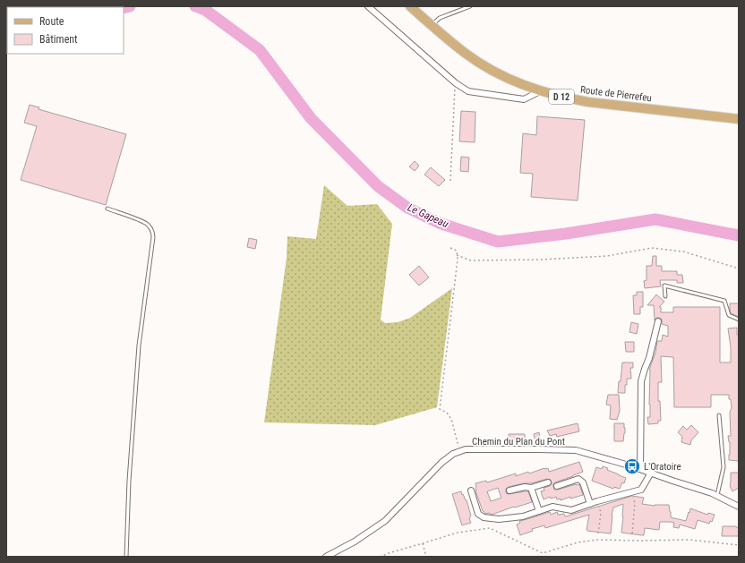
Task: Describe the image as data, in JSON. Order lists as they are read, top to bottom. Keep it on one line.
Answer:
{"streets":{"main road":["Route de Pierrefeu","D 12"],"street":["Chemin du Plan du Pont"]},"water":["Le Gapeau"],"places":{"bus stop":["L'Oratoire"]},"legend":["Route","Bâtiment"]}
